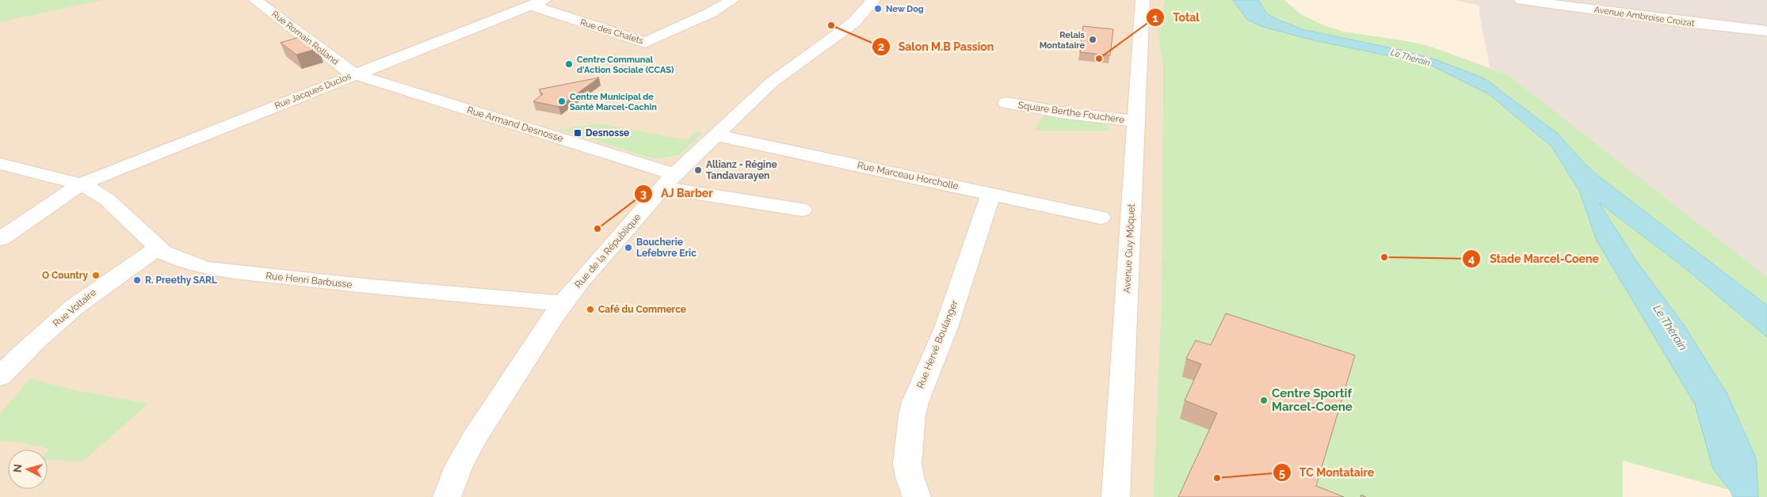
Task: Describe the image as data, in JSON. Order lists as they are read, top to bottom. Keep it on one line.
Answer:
{"streets":{"street":["Avenue Ambroise Croizat","Rue des Chalets","Rue Romain Rolland","Rue Jacques Duclos","Square Berthe Fouchère","Rue Armand Desnosse","Rue Marceau Horcholle","Avenue Guy Môquet","Rue de la République","Rue Henri Barbusse","Rue Voltaire","Rue Hervé Boulanger"]},"crossings":[["Rue des Chalets","Rue Jacques Duclos"],["Rue Romain Rolland","Rue Jacques Duclos"],["Rue Romain Rolland","Rue Armand Desnosse"],["Rue Jacques Duclos","Rue Armand Desnosse"],["Rue Jacques Duclos","Rue Henri Barbusse"],["Square Berthe Fouchère","Avenue Guy Môquet"],["Rue Armand Desnosse","Rue de la République"],["Rue Marceau Horcholle","Rue de la République"],["Rue Marceau Horcholle","Rue Hervé Boulanger"],["Rue de la République","Rue Henri Barbusse"],["Rue Henri Barbusse","Rue Voltaire"]],"water":["Le Thérain"],"places":{"other":["New Dog","Salon M.B Passion","Relais Montataire","Total","Centre Communal d'Action Sociale (CCAS)","Centre Municipal de Santé Marcel-Cachin","Allianz - Régine Tandavarayen","AJ Barber","Boucherie Lefebvre Eric","Stade Marcel-Coene","O Country","R. Preethy SARL","Café du Commerce","Centre Sportif Marcel-Coene","TC Montataire"],"transit":["Desnosse"]},"north":"left"}
